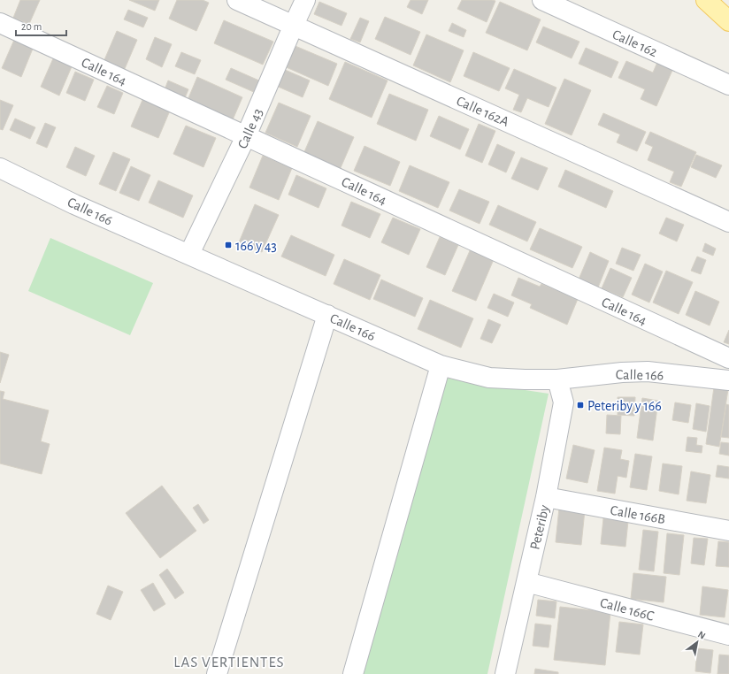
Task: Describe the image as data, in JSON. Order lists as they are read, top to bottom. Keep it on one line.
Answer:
{"streets":{"street":["Calle 162","Calle 164","Calle 162A","Calle 43","Calle 166","Calle 166B","Peteriby","Calle 166C"]},"crossings":[["Calle 164","Calle 43"],["Calle 162A","Calle 43"],["Calle 43","Calle 166"],["Calle 166","Peteriby"],["Calle 166B","Peteriby"],["Peteriby","Calle 166C"]],"districts":["LAS VERTIENTES"],"places":{"transit":["166 y 43","Peteriby y 166"]},"scale_bar":"20 m","north":"top right"}
